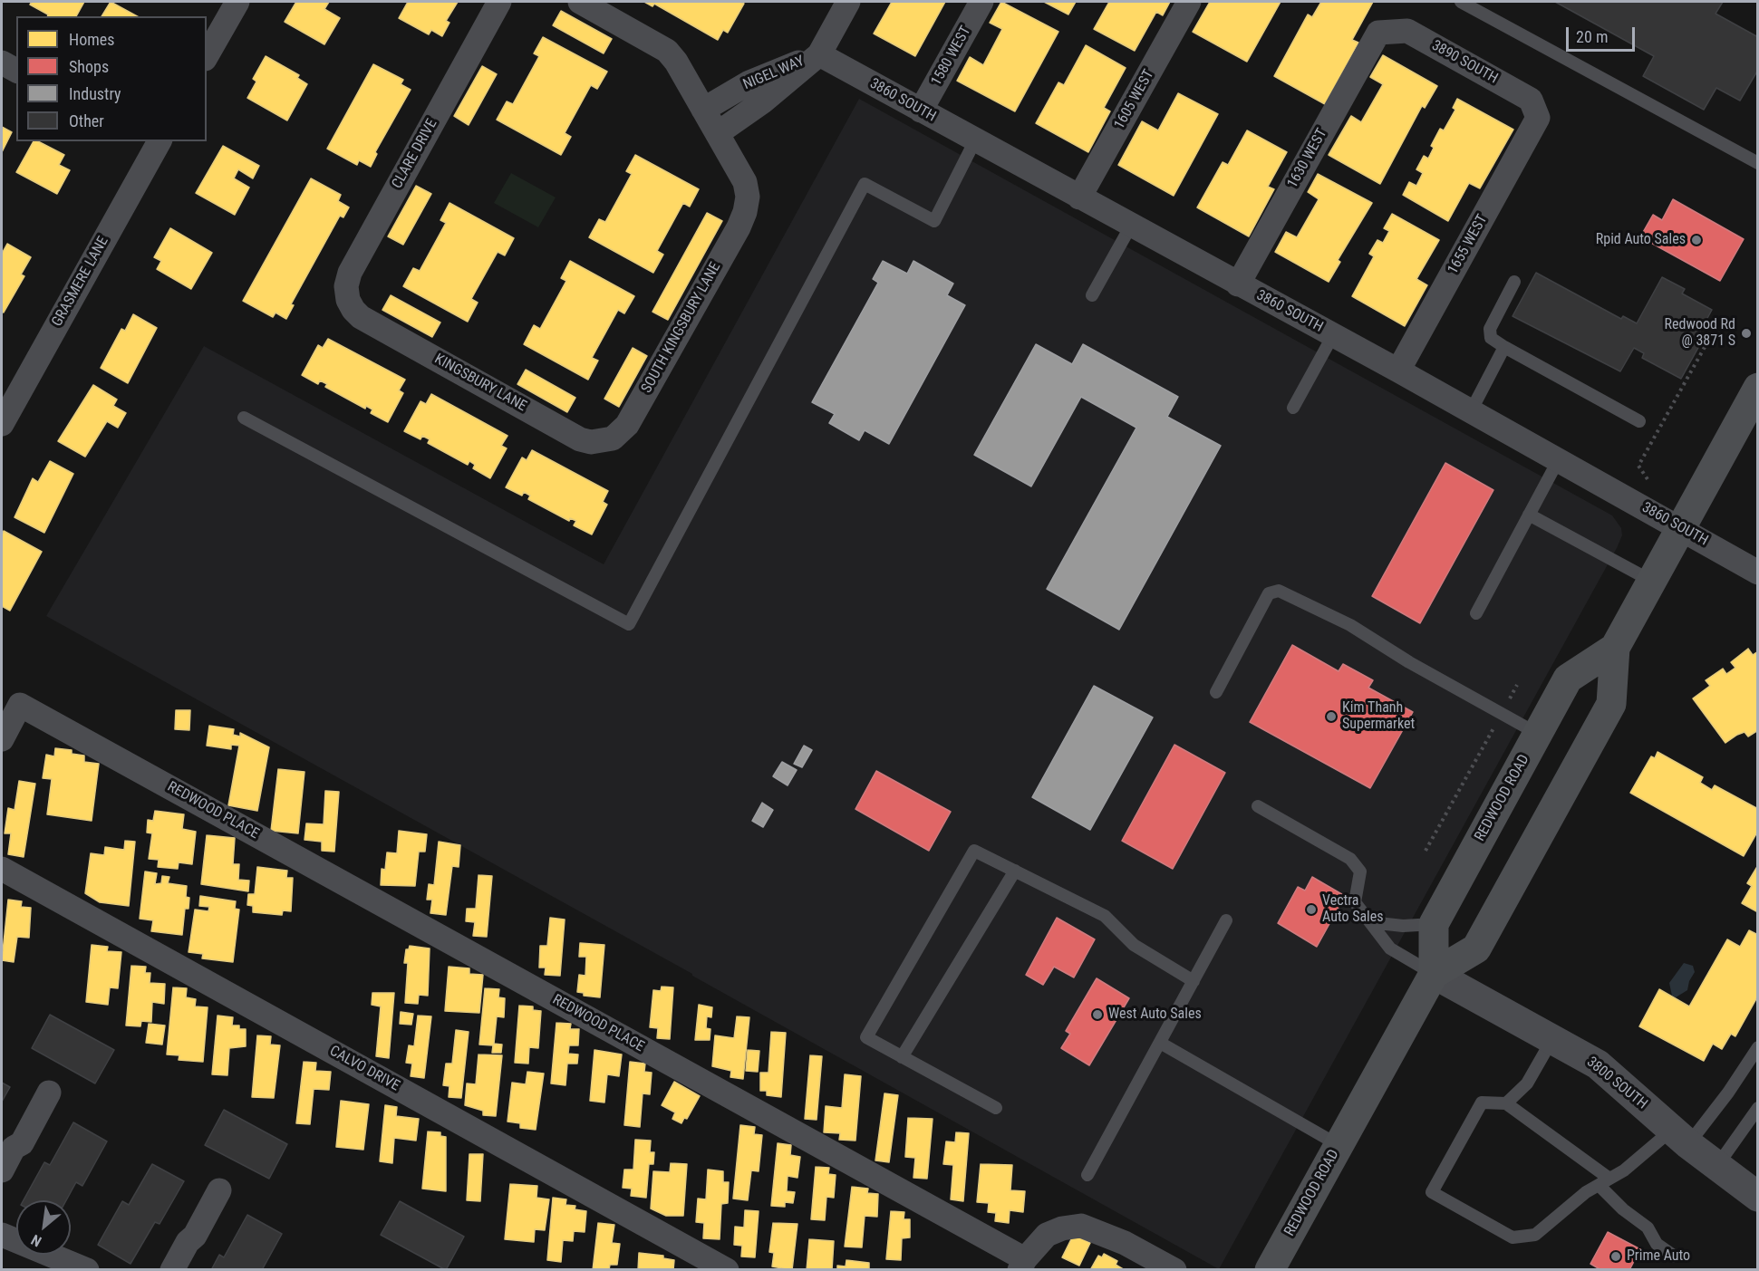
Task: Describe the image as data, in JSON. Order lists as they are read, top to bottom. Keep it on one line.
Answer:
{"streets":{"main road":["REDWOOD ROAD"],"street":["1580 WEST","3890 SOUTH","NIGEL WAY","1605 WEST","3860 SOUTH","CLARE DRIVE","1630 WEST","1655 WEST","GRASMERE LANE","SOUTH KINGSBURY LANE","KINGSBURY LANE","REDWOOD PLACE","CALVO DRIVE","3800 SOUTH"]},"crossings":[["1580 WEST","3860 SOUTH"],["3890 SOUTH","1630 WEST"],["3890 SOUTH","1655 WEST"],["NIGEL WAY","3860 SOUTH"],["NIGEL WAY","SOUTH KINGSBURY LANE"],["1605 WEST","3860 SOUTH"],["3860 SOUTH","1630 WEST"],["3860 SOUTH","1655 WEST"],["3860 SOUTH","REDWOOD ROAD"],["CLARE DRIVE","KINGSBURY LANE"],["SOUTH KINGSBURY LANE","KINGSBURY LANE"],["REDWOOD ROAD","3800 SOUTH"]],"places":["Rpid Auto Sales","Redwood Rd @ 3871 S","Kim Thanh Supermarket","Vectra Auto Sales","West Auto Sales","Prime Auto"],"legend":["Homes","Shops","Industry","Other"],"scale_bar":"20 m","north":"bottom left"}
